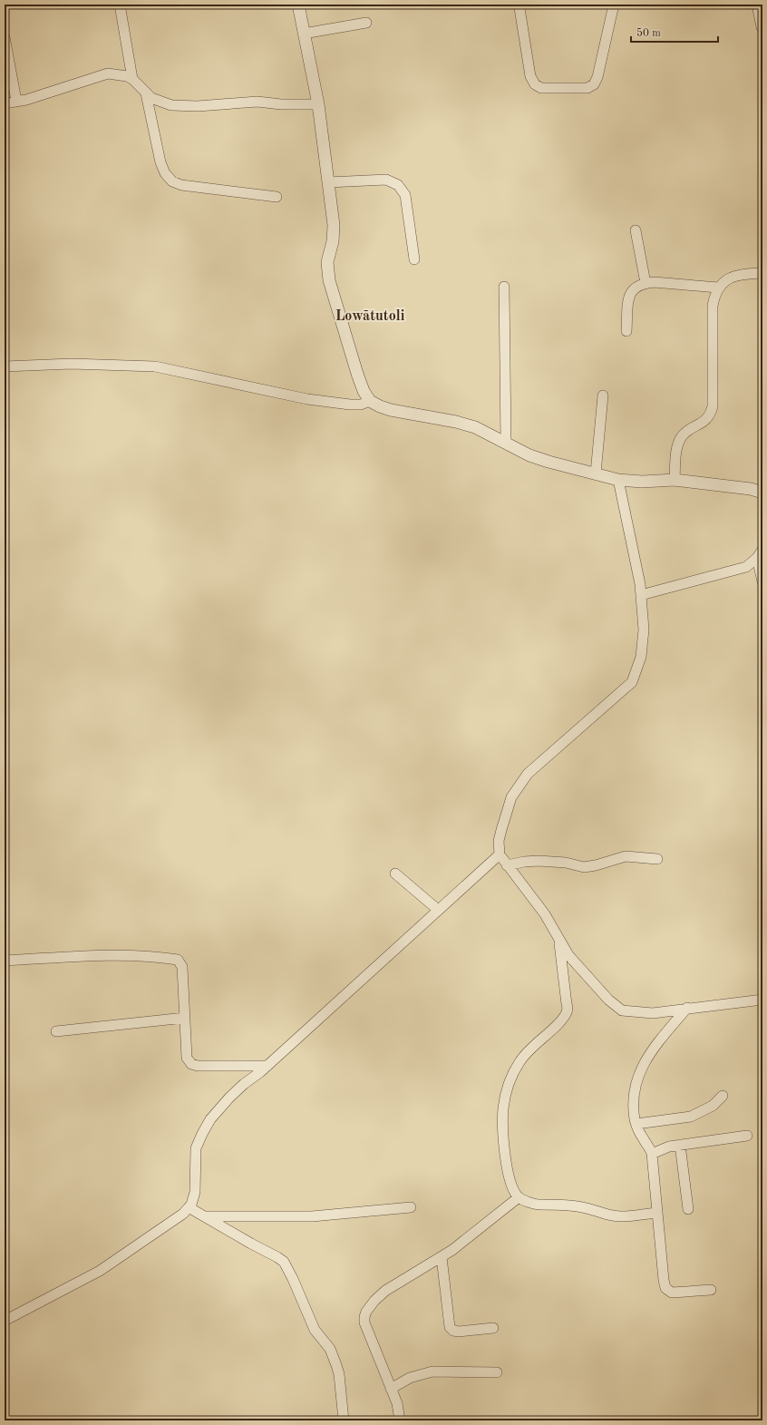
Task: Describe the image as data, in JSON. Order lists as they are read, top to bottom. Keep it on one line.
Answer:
{"districts":["Lowātutoli"],"scale_bar":"50 m"}
